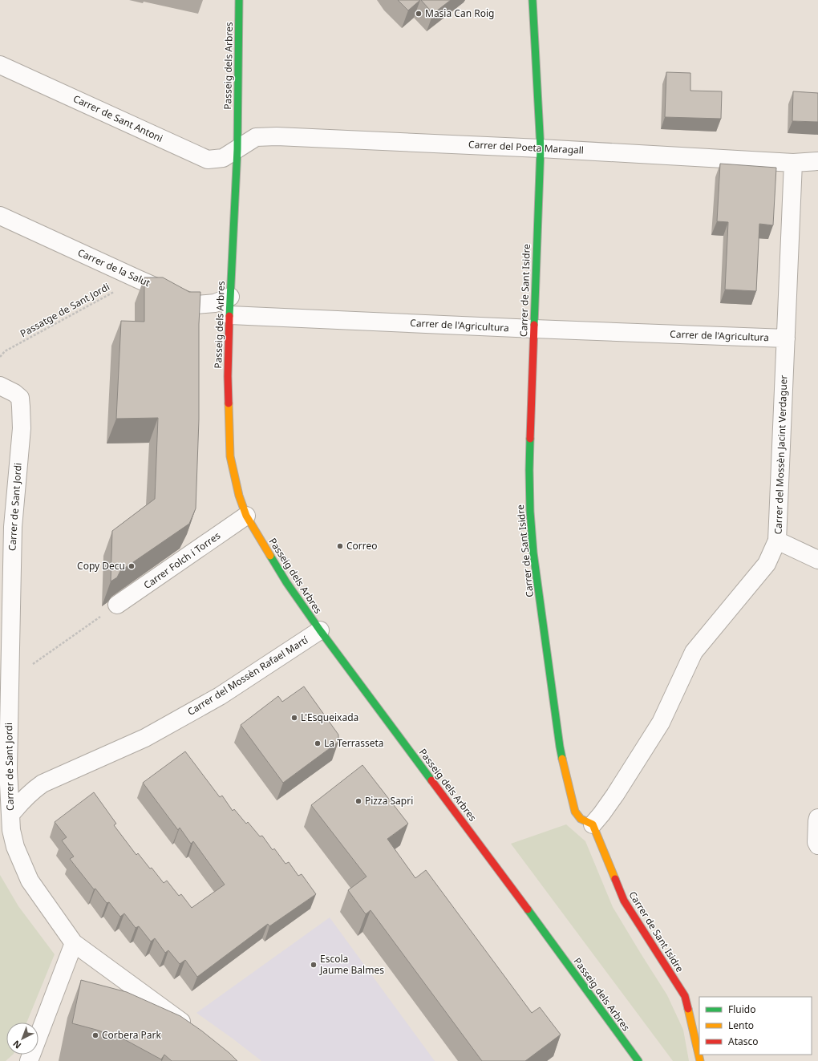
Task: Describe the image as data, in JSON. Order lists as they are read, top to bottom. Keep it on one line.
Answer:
{"streets":{"street":["Passeig dels Arbres","Carrer de Sant Antoni","Carrer del Poeta Maragall","Carrer de la Salut","Carrer de Sant Isidre","Carrer de l'Agricultura","Carrer del Mossèn Jacint Verdaguer","Carrer de Sant Jordi","Carrer Folch i Torres","Carrer del Mossèn Rafael Martí"],"path":["Passatge de Sant Jordi"]},"crossings":[["Passeig dels Arbres","Carrer de Sant Antoni"],["Passeig dels Arbres","Carrer del Poeta Maragall"],["Passeig dels Arbres","Carrer de la Salut"],["Passeig dels Arbres","Carrer de l'Agricultura"],["Passeig dels Arbres","Carrer Folch i Torres"],["Passeig dels Arbres","Carrer del Mossèn Rafael Martí"],["Carrer de Sant Antoni","Carrer del Poeta Maragall"],["Carrer del Poeta Maragall","Carrer de Sant Isidre"],["Carrer del Poeta Maragall","Carrer del Mossèn Jacint Verdaguer"],["Carrer de la Salut","Passatge de Sant Jordi"],["Carrer de Sant Isidre","Carrer de l'Agricultura"],["Carrer de Sant Isidre","Carrer del Mossèn Jacint Verdaguer"],["Carrer de l'Agricultura","Carrer del Mossèn Jacint Verdaguer"],["Carrer de Sant Jordi","Carrer del Mossèn Rafael Martí"]],"places":["Masia Can Roig","Correo","Copy Decu","L'Esqueixada","La Terrasseta","Pizza Sapri","Escola Jaume Balmes","Corbera Park"],"legend":["Fluido","Lento","Atasco"],"north":"bottom left"}
